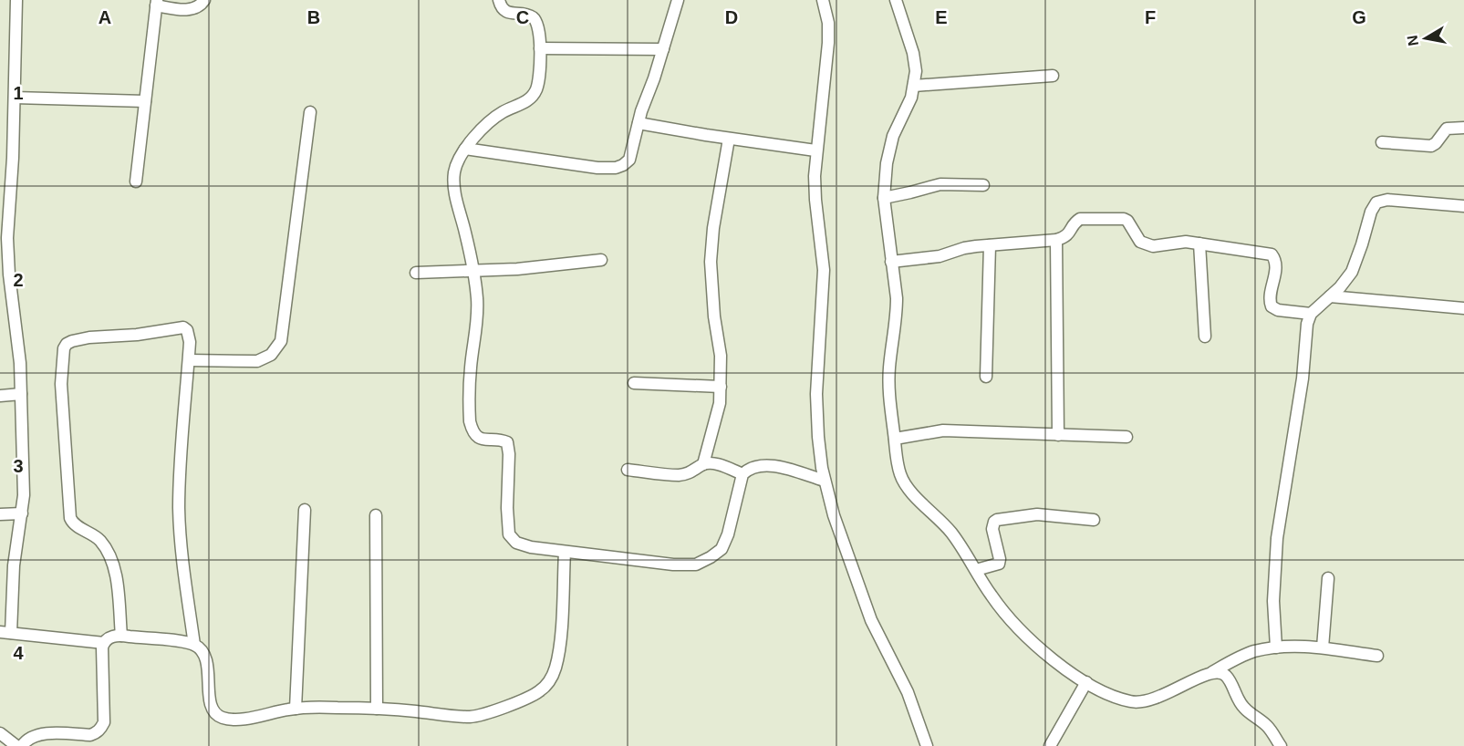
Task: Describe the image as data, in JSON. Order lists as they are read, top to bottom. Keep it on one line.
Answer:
{"north":"left","grid":{"columns":["A","B","C","D","E","F","G"],"rows":["1","2","3","4"]}}
